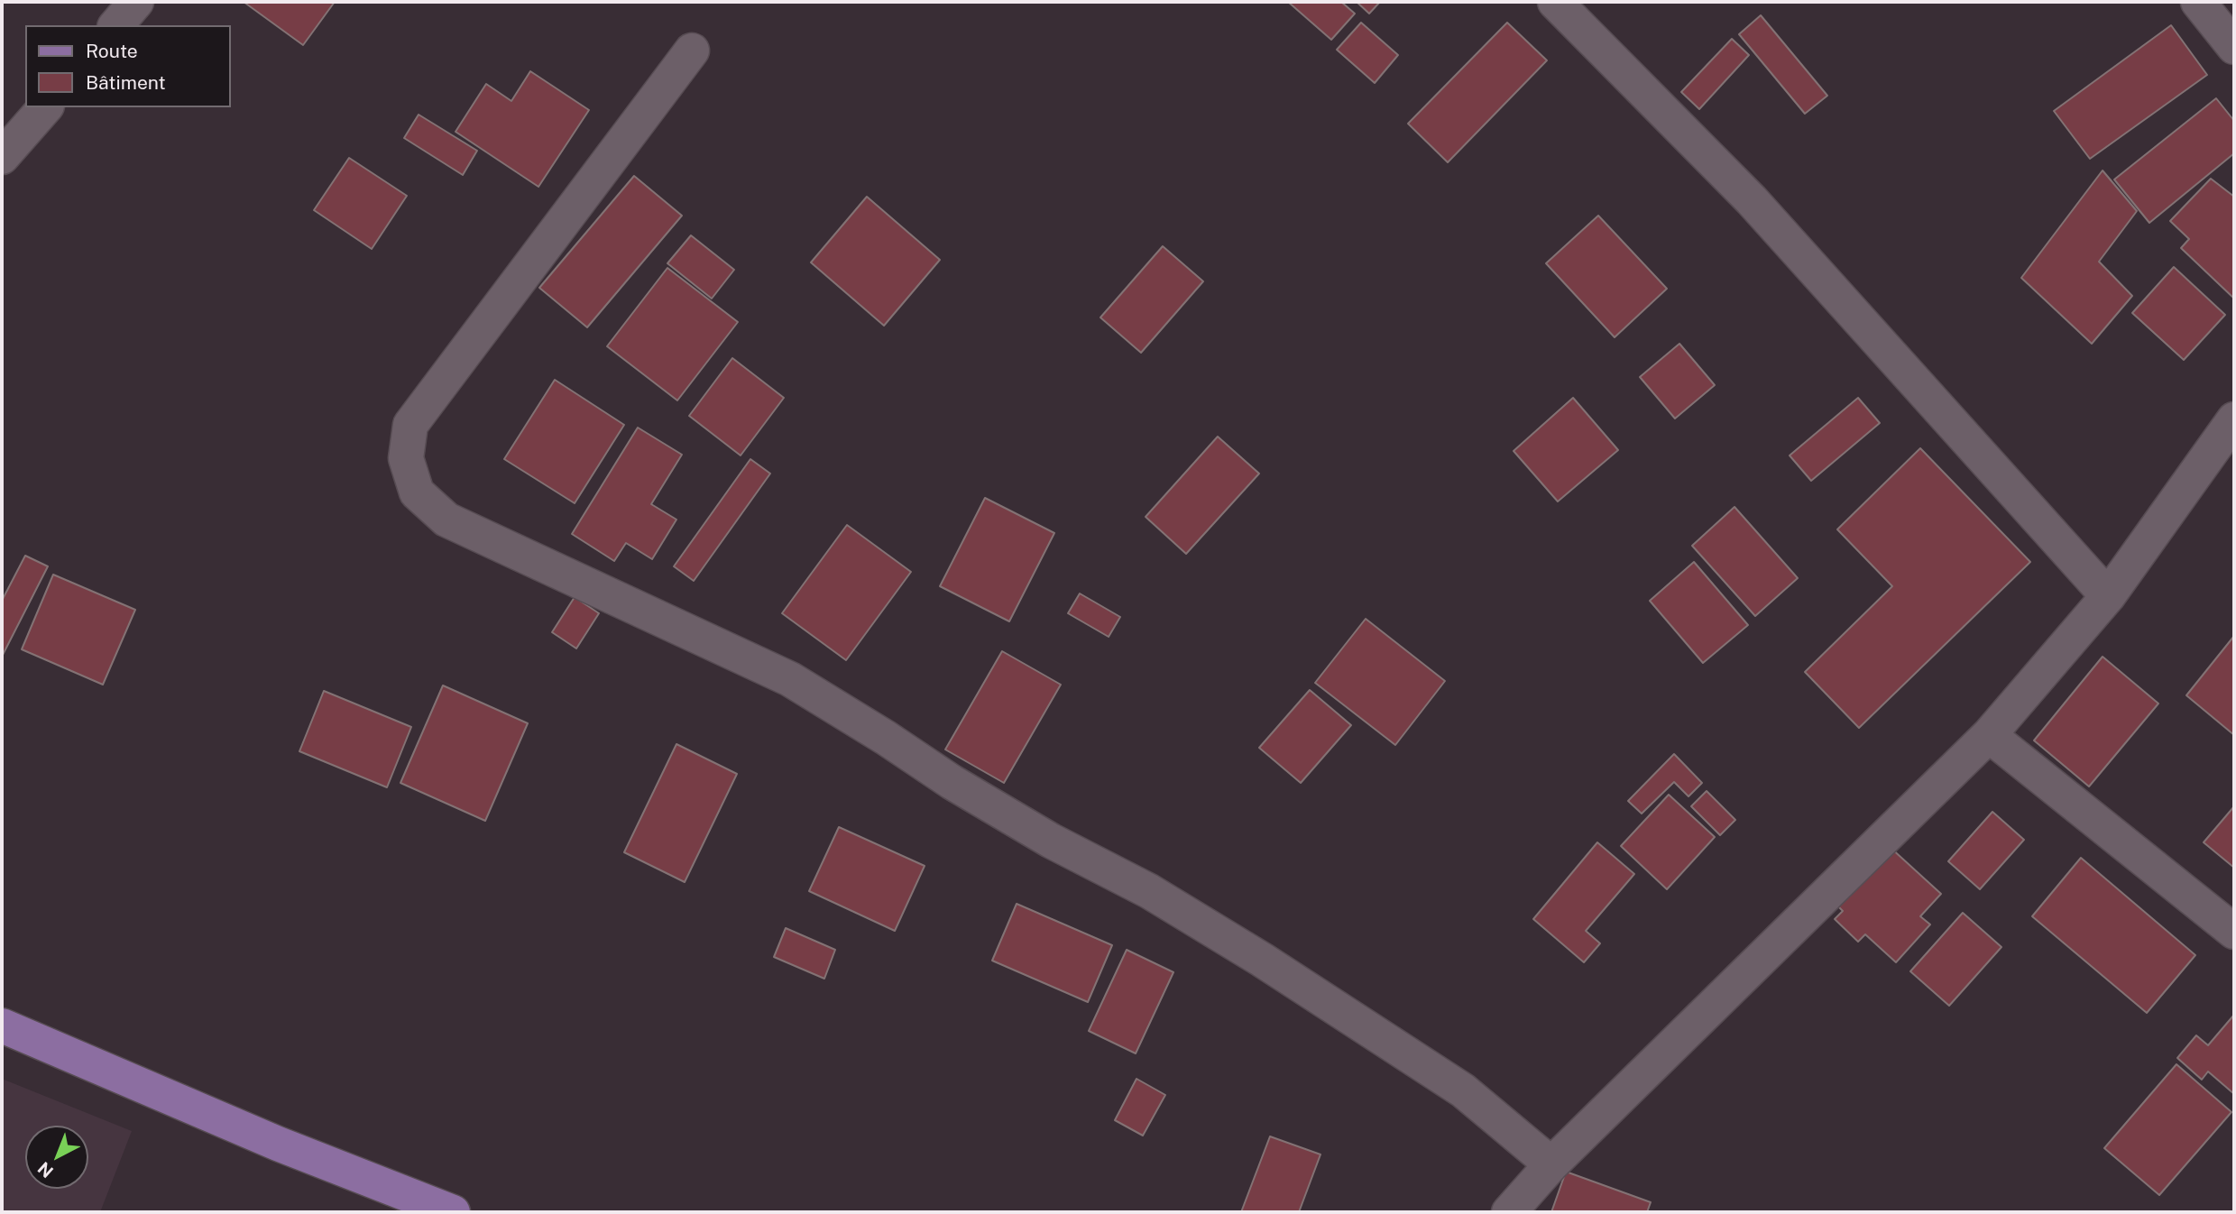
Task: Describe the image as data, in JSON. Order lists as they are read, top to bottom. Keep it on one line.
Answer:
{"legend":["Route","Bâtiment"],"north":"bottom left"}
